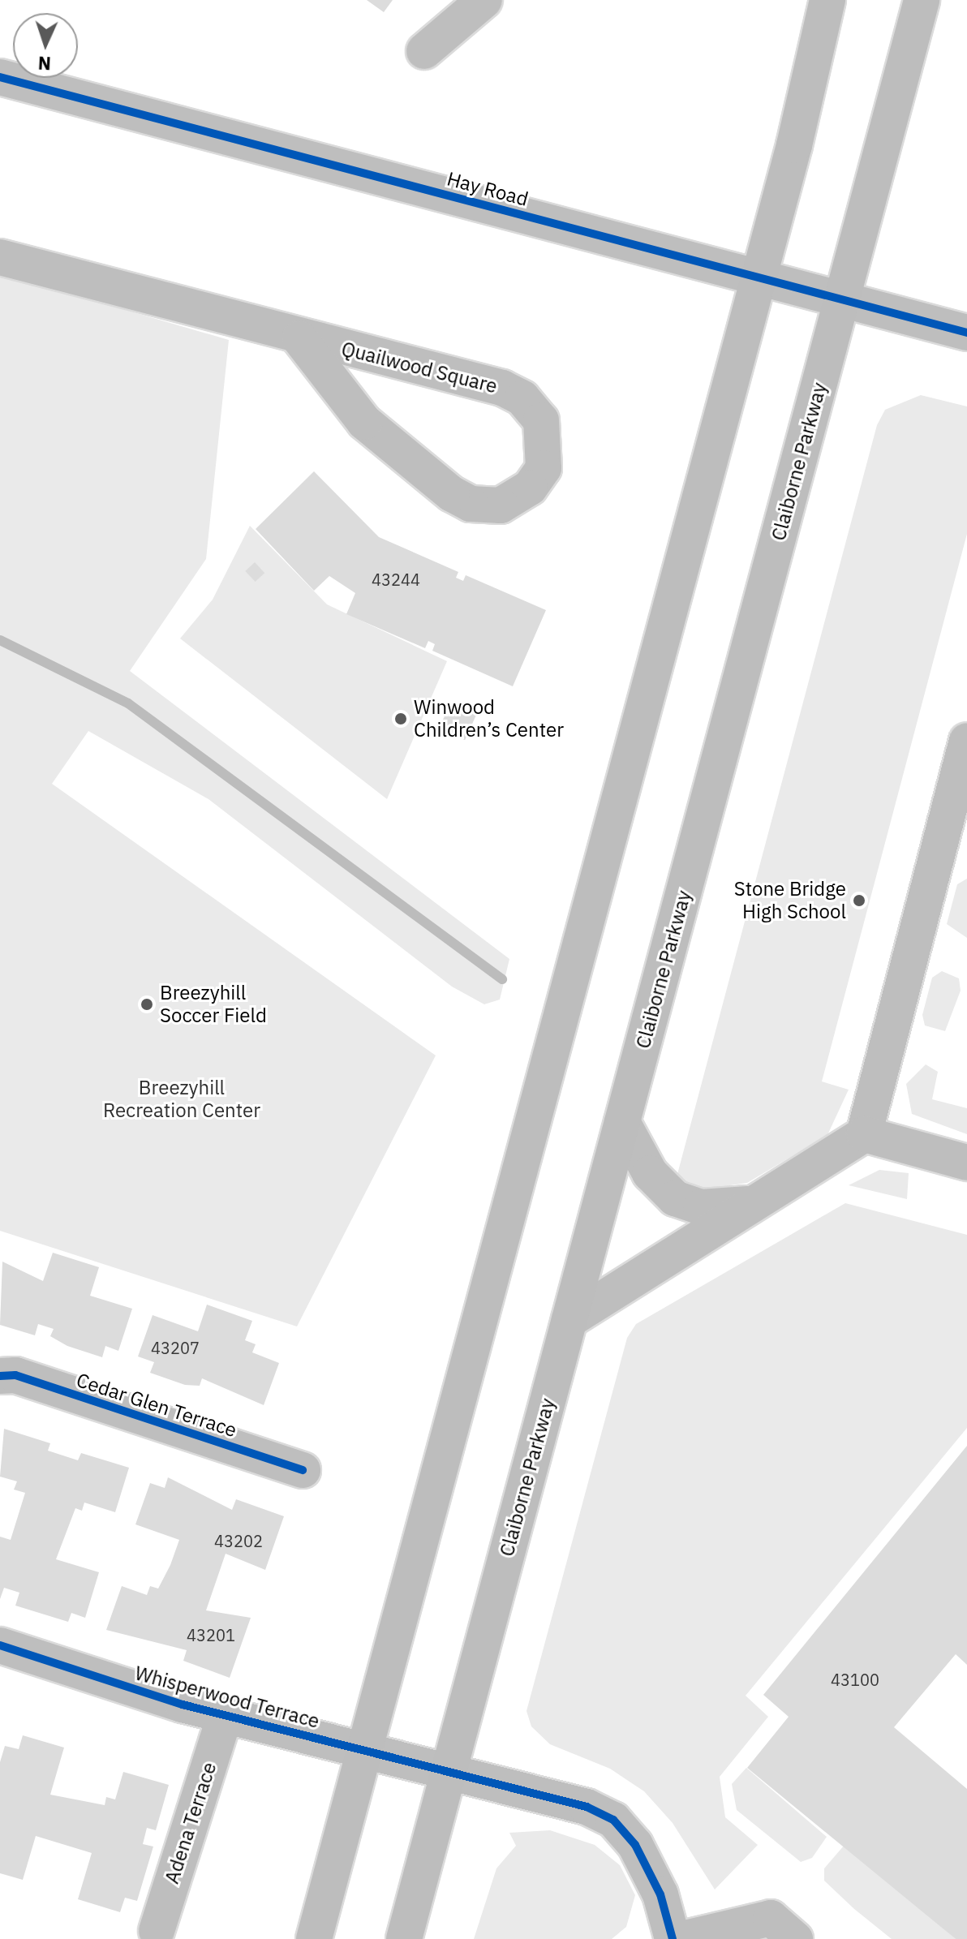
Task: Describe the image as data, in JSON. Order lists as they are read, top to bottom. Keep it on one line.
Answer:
{"streets":{"main road":["Claiborne Parkway"],"street":["Hay Road","Quailwood Square","Cedar Glen Terrace","Whisperwood Terrace","Adena Terrace"]},"crossings":[["Hay Road","Claiborne Parkway"],["Claiborne Parkway","Whisperwood Terrace"],["Whisperwood Terrace","Adena Terrace"]],"parks":["Breezyhill Recreation Center"],"places":["Winwood Children’s Center","Stone Bridge High School","Breezyhill Soccer Field"],"house_numbers":["43244","43207","43202","43201","43100"],"north":"bottom"}
